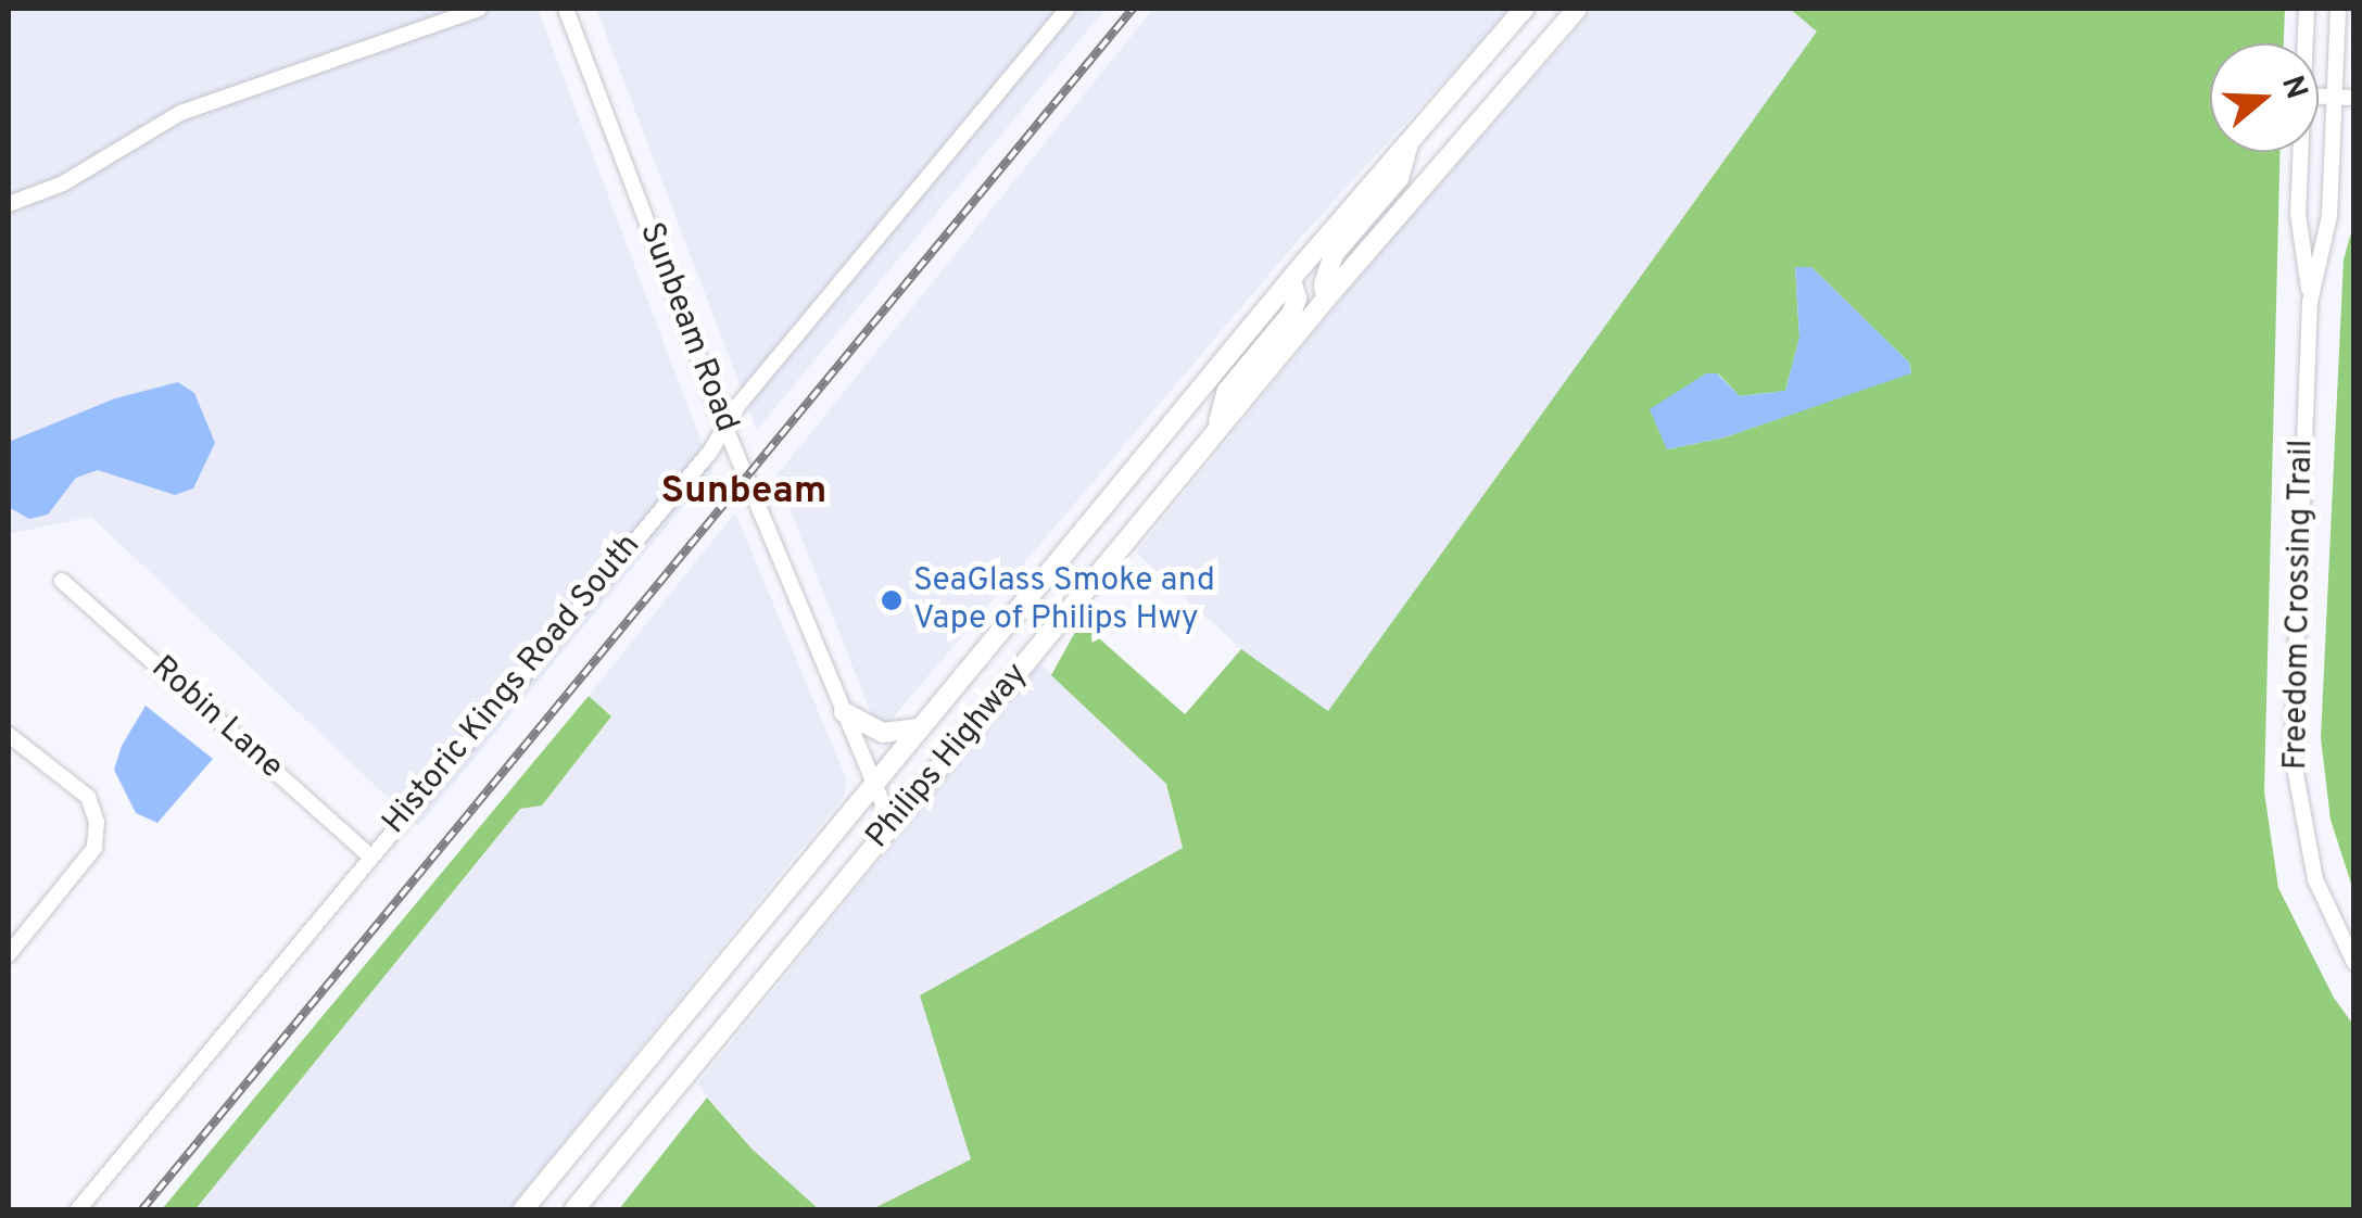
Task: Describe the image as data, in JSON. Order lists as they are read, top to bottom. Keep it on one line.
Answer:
{"streets":{"main road":["Philips Highway"],"street":["Sunbeam Road","Freedom Crossing Trail","Historic Kings Road South","Robin Lane"]},"crossings":[["Sunbeam Road","Historic Kings Road South"],["Sunbeam Road","Philips Highway"],["Historic Kings Road South","Robin Lane"]],"districts":["Sunbeam"],"places":["SeaGlass Smoke and Vape of Philips Hwy"],"north":"right"}
